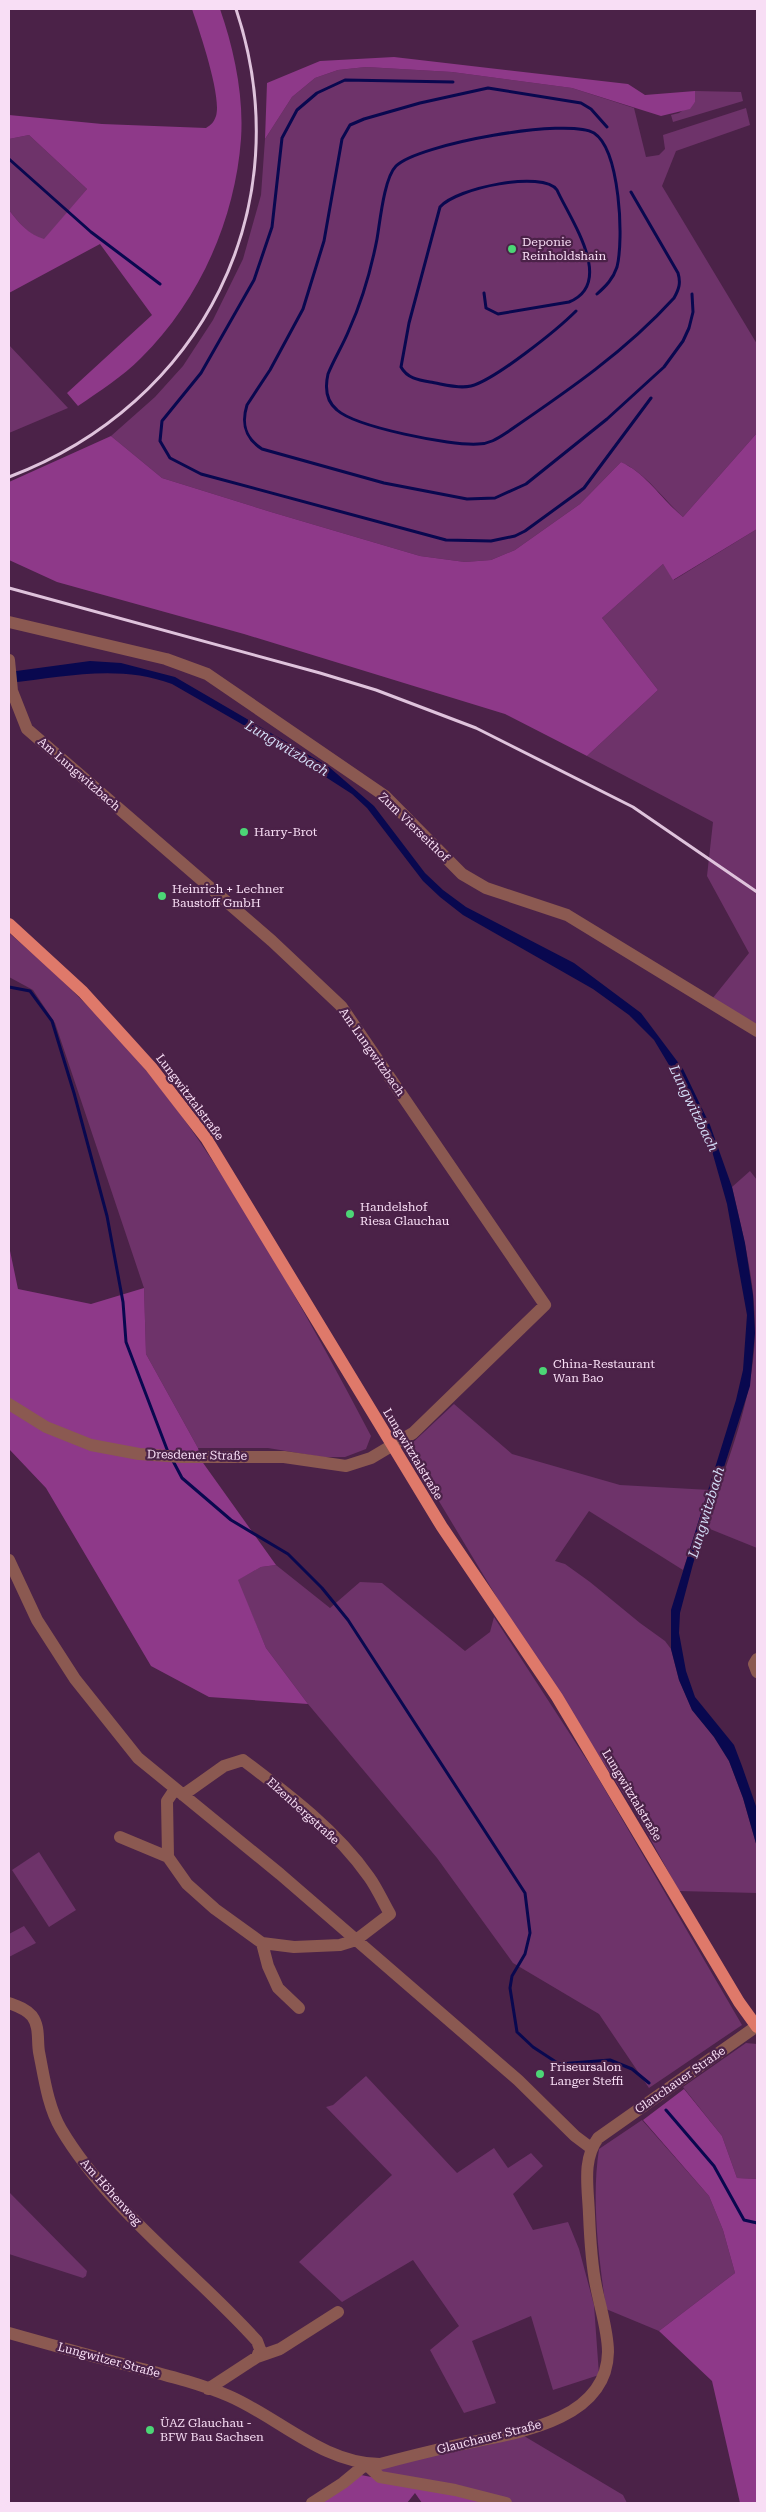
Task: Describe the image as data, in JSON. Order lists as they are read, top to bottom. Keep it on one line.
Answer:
{"streets":{"main road":["Lungwitztalstraße"],"street":["Am Lungwitzbach","Zum Vierseithof","Dresdener Straße","Elzenbergstraße","Glauchauer Straße","Am Höhenweg","Lungwitzer Straße"]},"crossings":[["Am Lungwitzbach","Lungwitztalstraße"],["Am Lungwitzbach","Dresdener Straße"],["Lungwitztalstraße","Dresdener Straße"],["Lungwitztalstraße","Glauchauer Straße"],["Glauchauer Straße","Lungwitzer Straße"]],"water":["Lungwitzbach"],"places":["Deponie Reinholdshain","Harry-Brot","Heinrich + Lechner Baustoff GmbH","Handelshof Riesa Glauchau","China-Restaurant Wan Bao","Friseursalon Langer Steffi","ÜAZ Glauchau - BFW Bau Sachsen"]}
